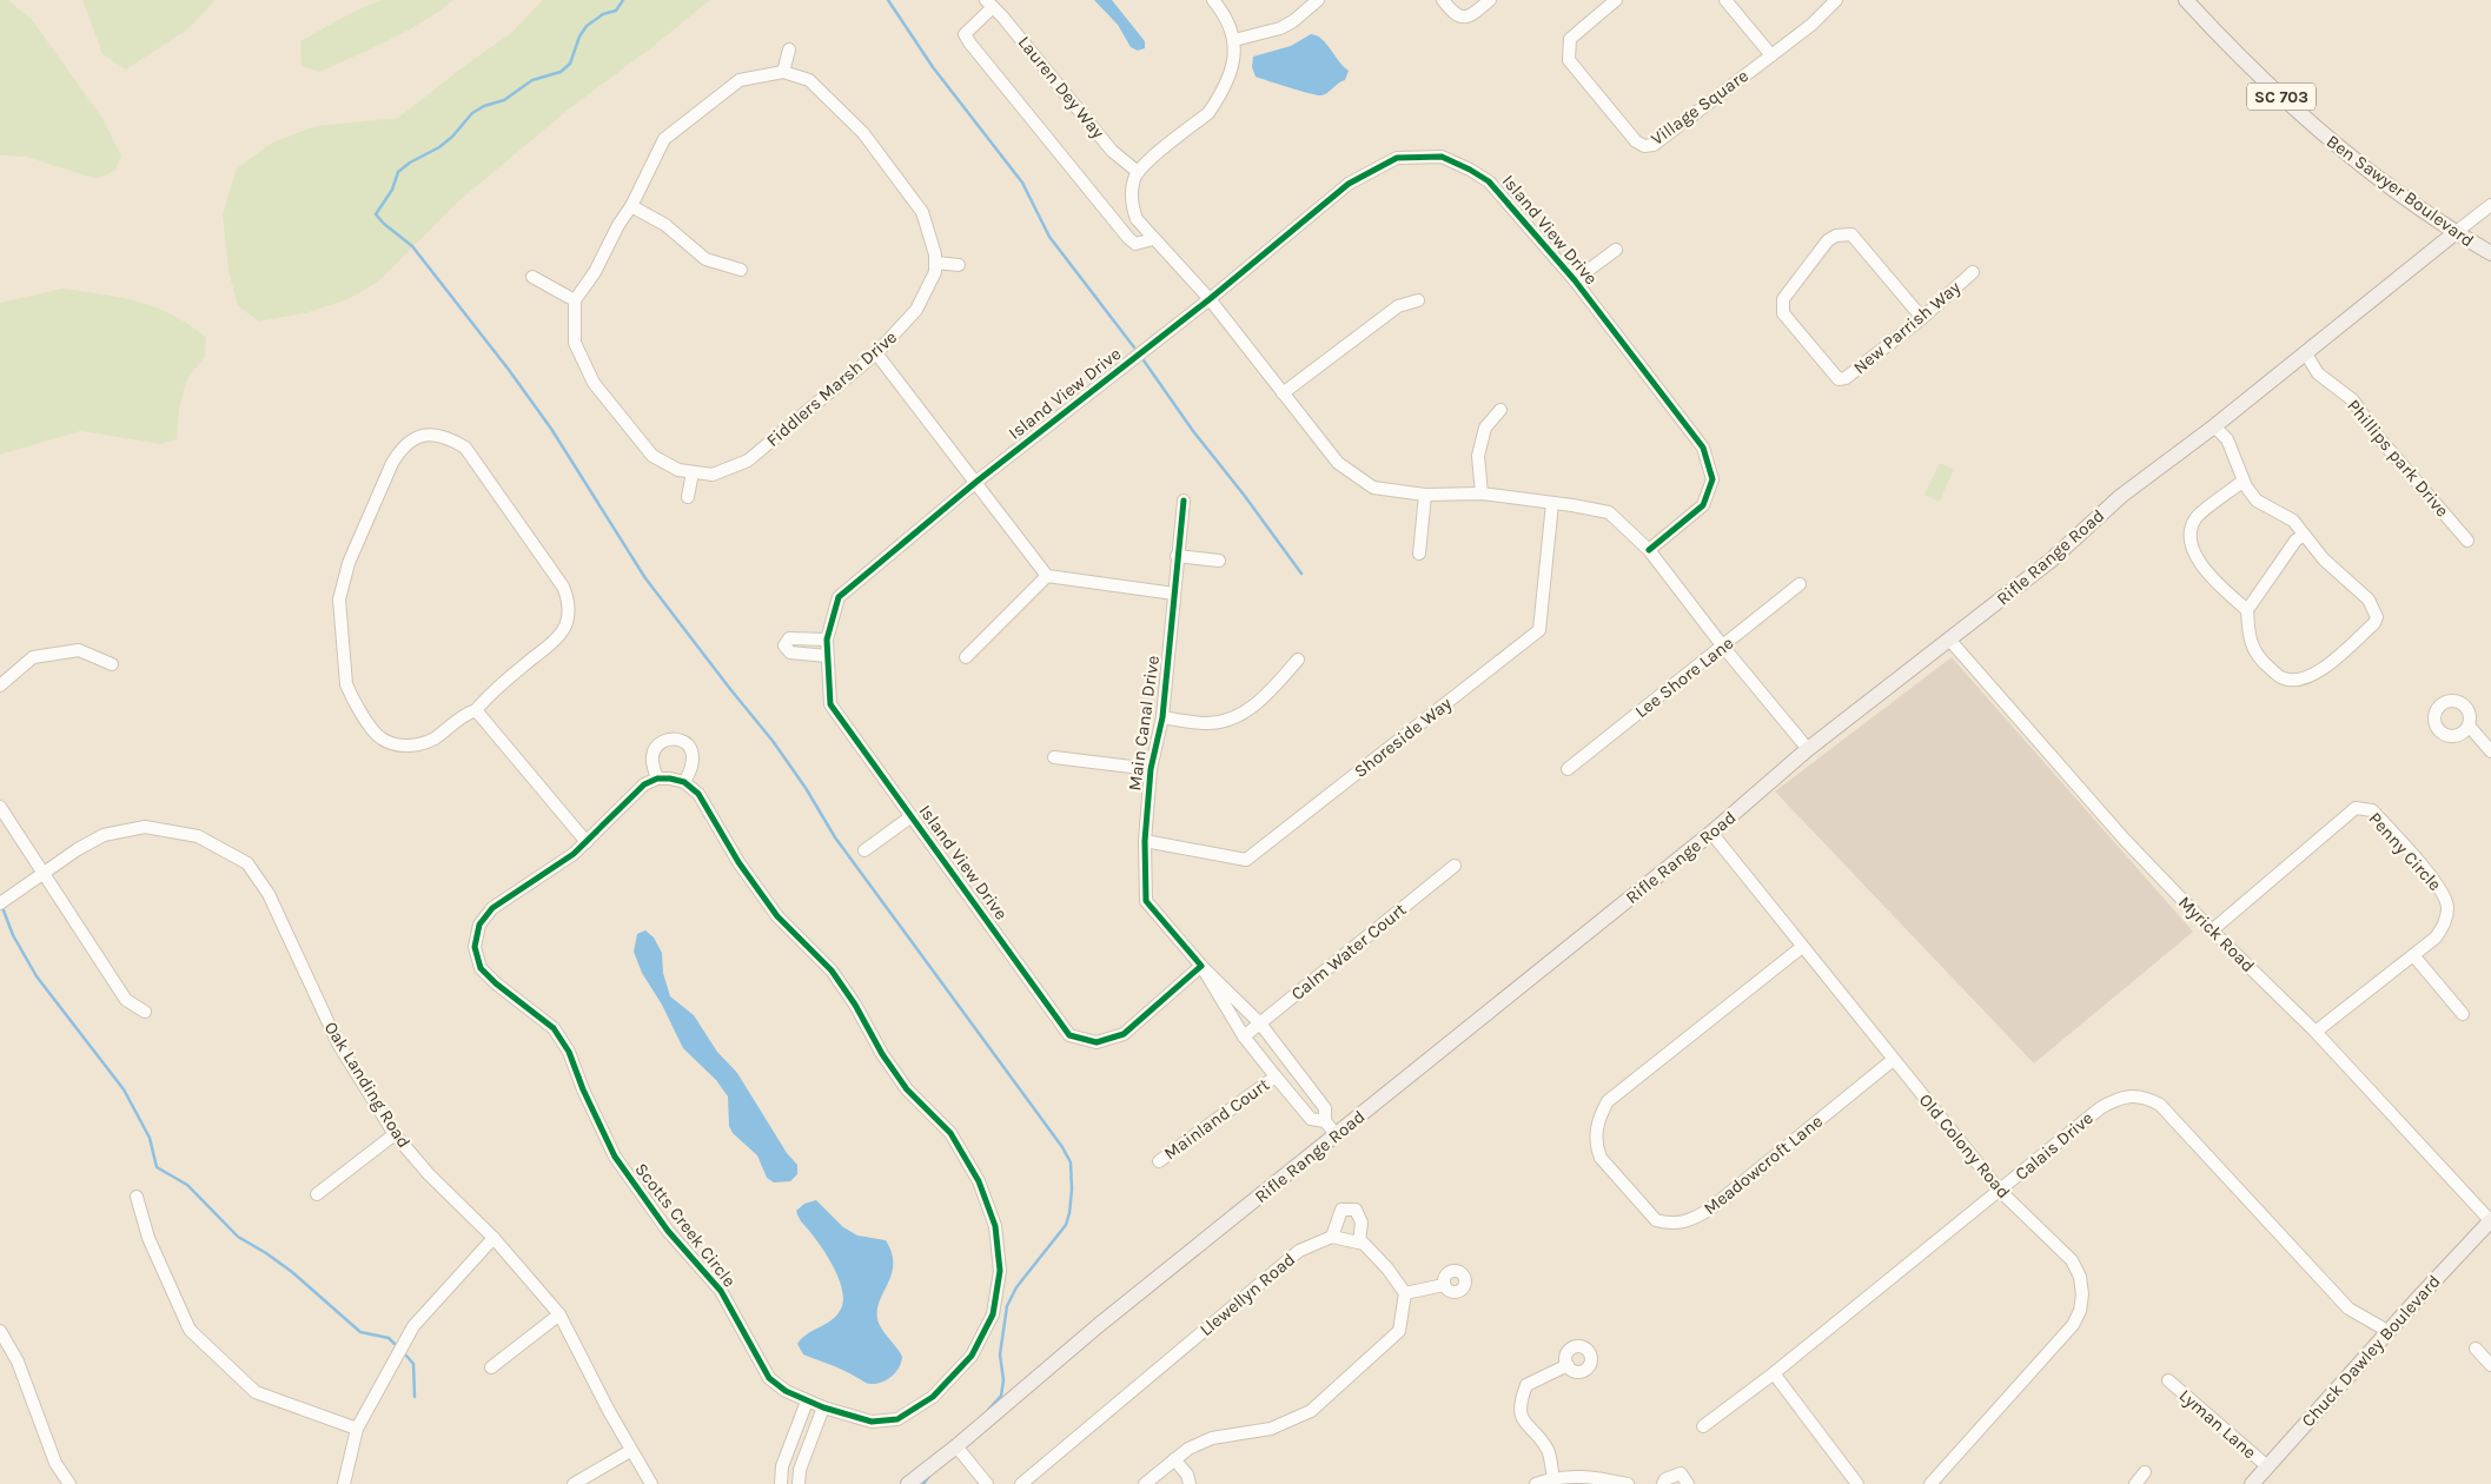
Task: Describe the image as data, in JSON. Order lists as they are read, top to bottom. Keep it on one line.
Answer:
{"streets":{"main road":["SC 703","Ben Sawyer Boulevard","Rifle Range Road","Chuck Dawley Boulevard"],"street":["Lauren Dey Way","Village Square","Island View Drive","New Parrish Way","Fiddlers Marsh Drive","Phillips park Drive","Lee Shore Lane","Main Canal Drive","Shoreside Way","Penny Circle","Myrick Road","Calm Water Court","Oak Landing Road","Mainland Court","Old Colony Road","Calais Drive","Meadowcroft Lane","Scotts Creek Circle","Llewellyn Road","Lyman Lane"]},"crossings":[["Ben Sawyer Boulevard","Rifle Range Road"],["Island View Drive","Main Canal Drive"],["Phillips park Drive","Rifle Range Road"],["Rifle Range Road","Main Canal Drive"],["Rifle Range Road","Myrick Road"],["Rifle Range Road","Old Colony Road"],["Main Canal Drive","Shoreside Way"],["Main Canal Drive","Calm Water Court"],["Main Canal Drive","Mainland Court"],["Penny Circle","Myrick Road"],["Myrick Road","Chuck Dawley Boulevard"],["Old Colony Road","Calais Drive"],["Old Colony Road","Meadowcroft Lane"],["Calais Drive","Chuck Dawley Boulevard"],["Chuck Dawley Boulevard","Lyman Lane"]]}
